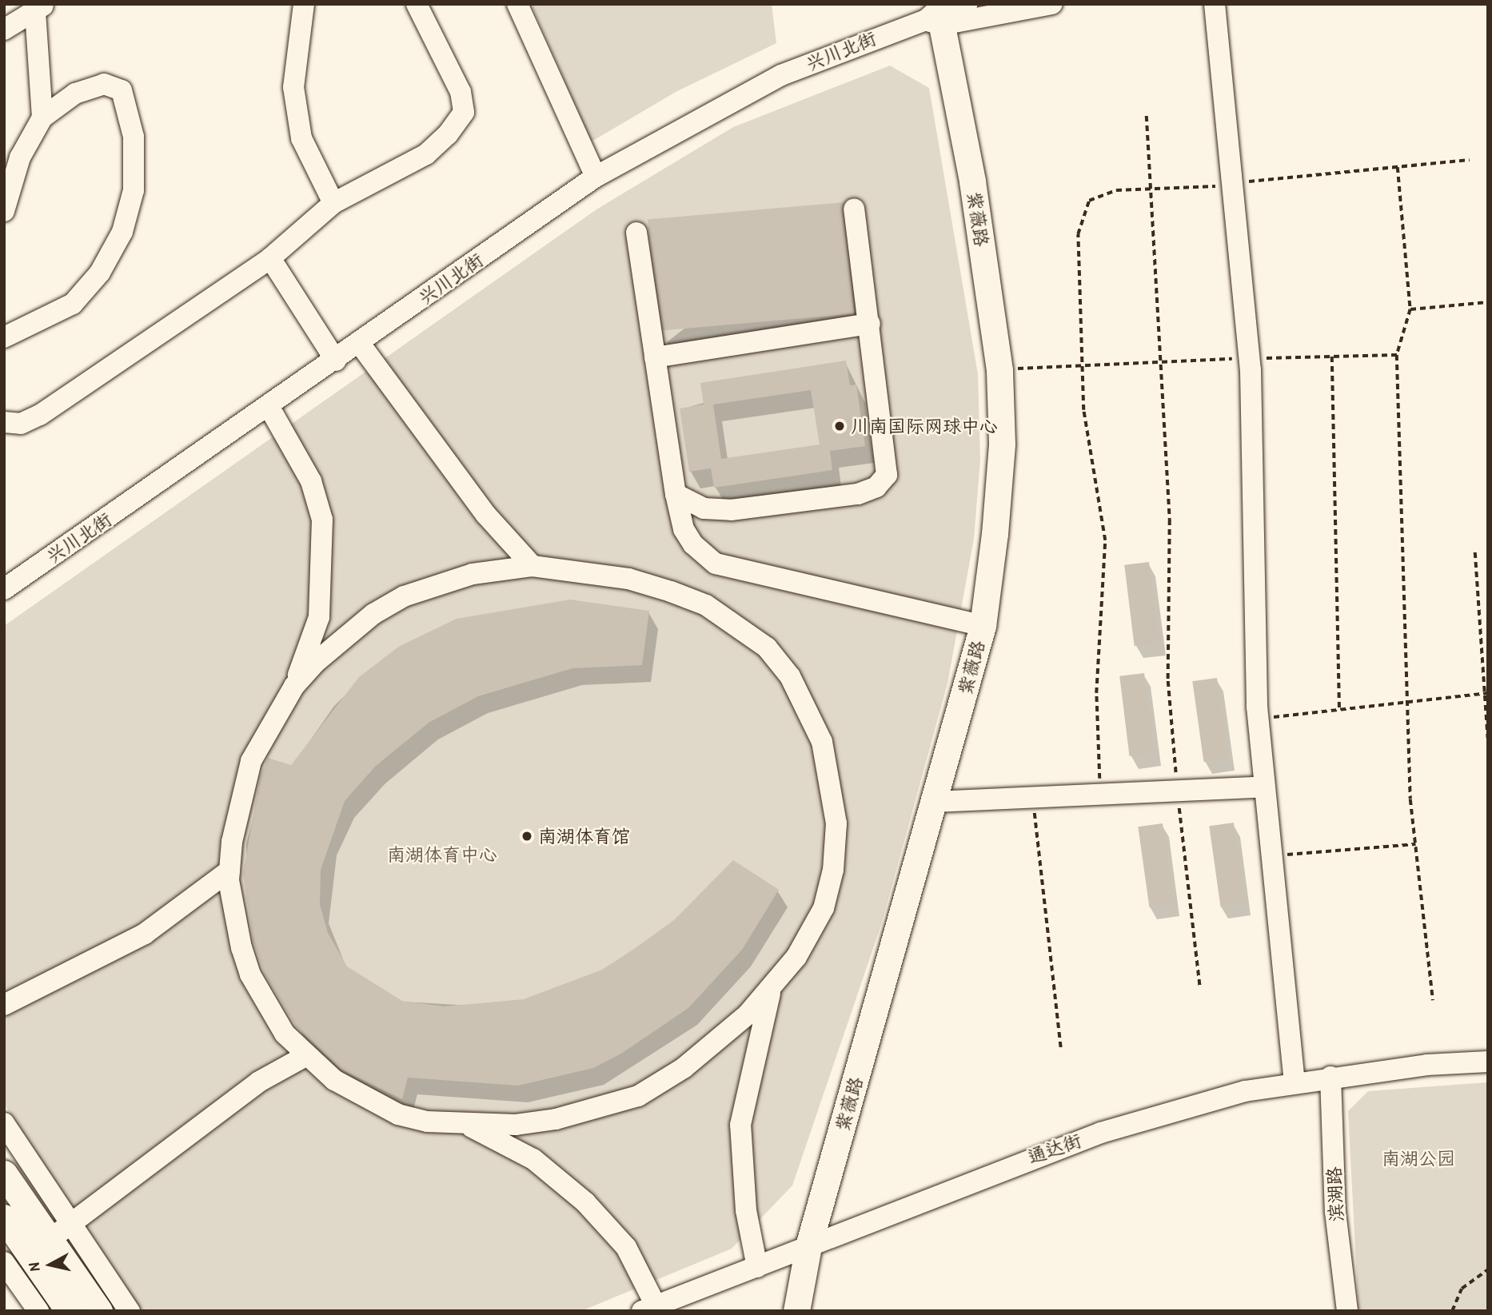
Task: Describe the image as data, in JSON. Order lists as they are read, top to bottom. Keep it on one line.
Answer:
{"streets":{"main road":["紫薇路"],"street":["兴川北街","通达街","滨湖路"]},"crossings":[["兴川北街","紫薇路"],["紫薇路","通达街"],["通达街","滨湖路"]],"parks":["南湖体育中心","南湖公园"],"places":["川南国际网球中心","南湖体育馆"],"north":"left"}
